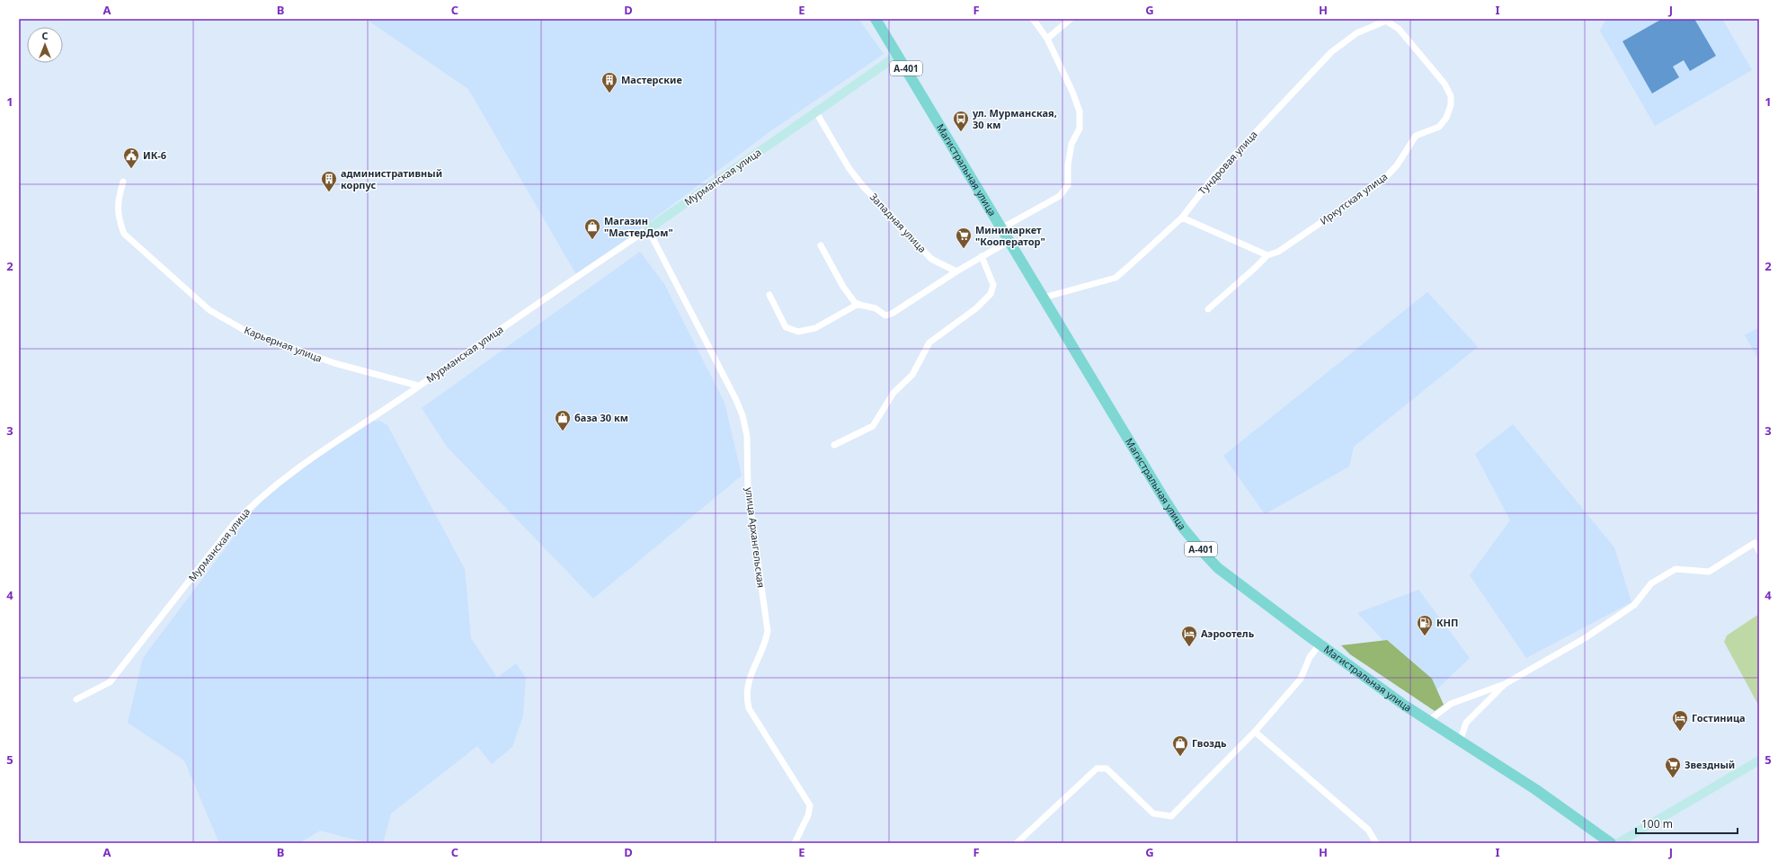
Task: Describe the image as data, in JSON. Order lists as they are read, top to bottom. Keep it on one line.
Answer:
{"streets":{"main road":["А-401","Магистральная улица"],"street":["Тундровая улица","Мурманская улица","Иркутская улица","Западная улица","Карьерная улица","улица Архангельская"]},"crossings":[["Тундровая улица","Магистральная улица"],["Тундровая улица","Иркутская улица"],["Магистральная улица","Мурманская улица"],["Мурманская улица","Западная улица"],["Мурманская улица","Карьерная улица"],["Мурманская улица","улица Архангельская"]],"places":{"building":["Мастерские","административный корпус"],"bus stop":["ул. Мурманская, 30 км"],"public building":["ИК-6"],"shop":["Магазин \"МастерДом\"","база 30 км","Гвоздь"],"supermarket":["Минимаркет \"Кооператор\"","Звездный"],"fuel station":["КНП"],"hotel":["Аэроотель","Гостиница"]},"scale_bar":"100 m","north":"top","grid":{"columns":["A","B","C","D","E","F","G","H","I","J"],"rows":["1","2","3","4","5"]}}
